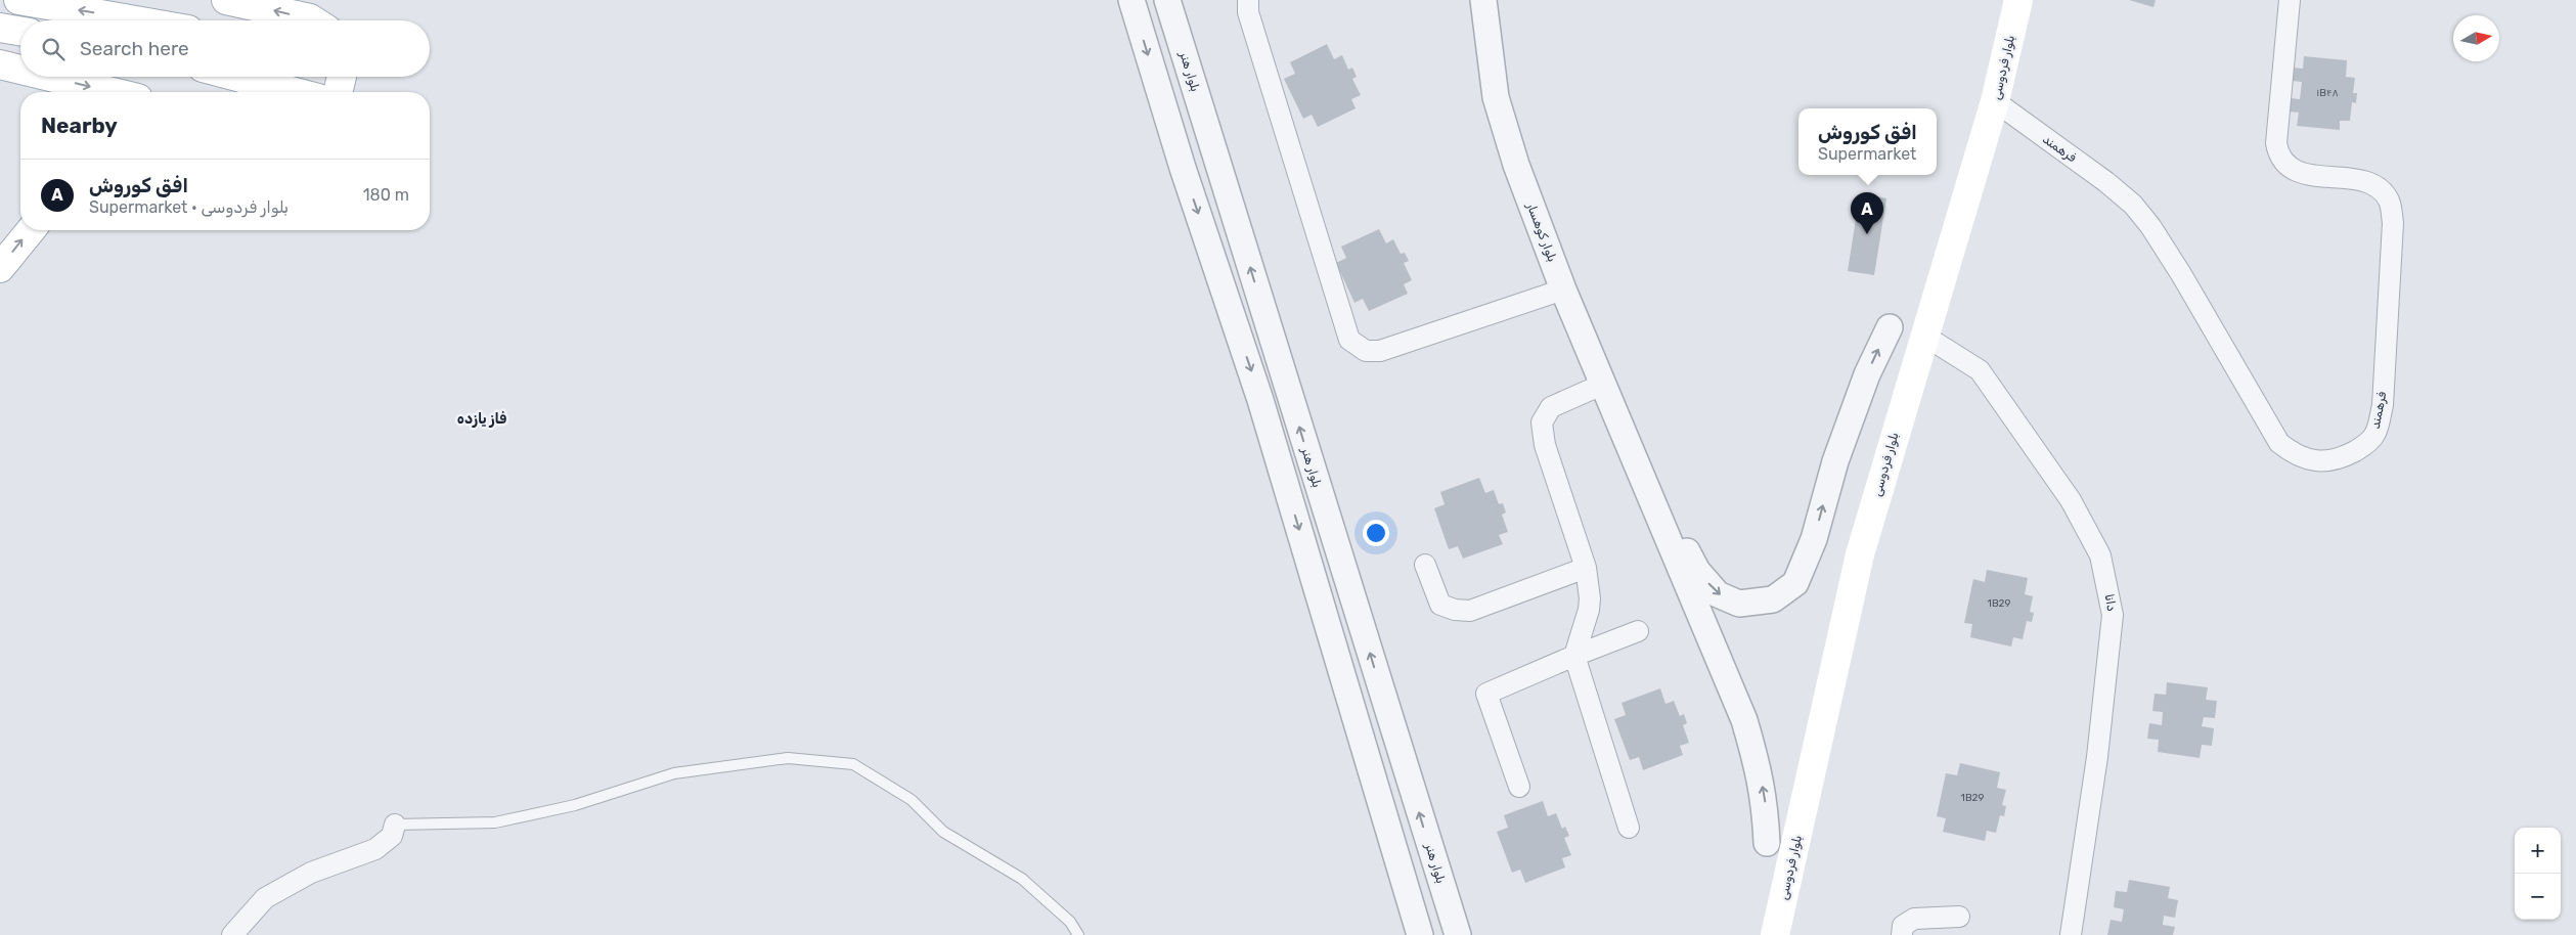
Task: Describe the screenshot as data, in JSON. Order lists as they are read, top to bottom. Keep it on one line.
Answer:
{"streets":{"main road":["بلوار فردوسی"],"street":["بلوار هنر","فرهمند","بلوار کوهسار","دانا"]},"crossings":[["بلوار فردوسی","فرهمند"],["بلوار فردوسی","دانا"]],"districts":["فاز یازده"],"house_numbers":["۱B۴۸","1B29","1B29"],"north":"right","page":{"search":"Search here","heading":"Nearby","popup":["افق کوروش","Supermarket"],"list":[{"mark":"A","name":"افق کوروش","note":"Supermarket · بلوار فردوسی","value":"180 m"}],"pins":"A","map_buttons":["+","−"]}}
